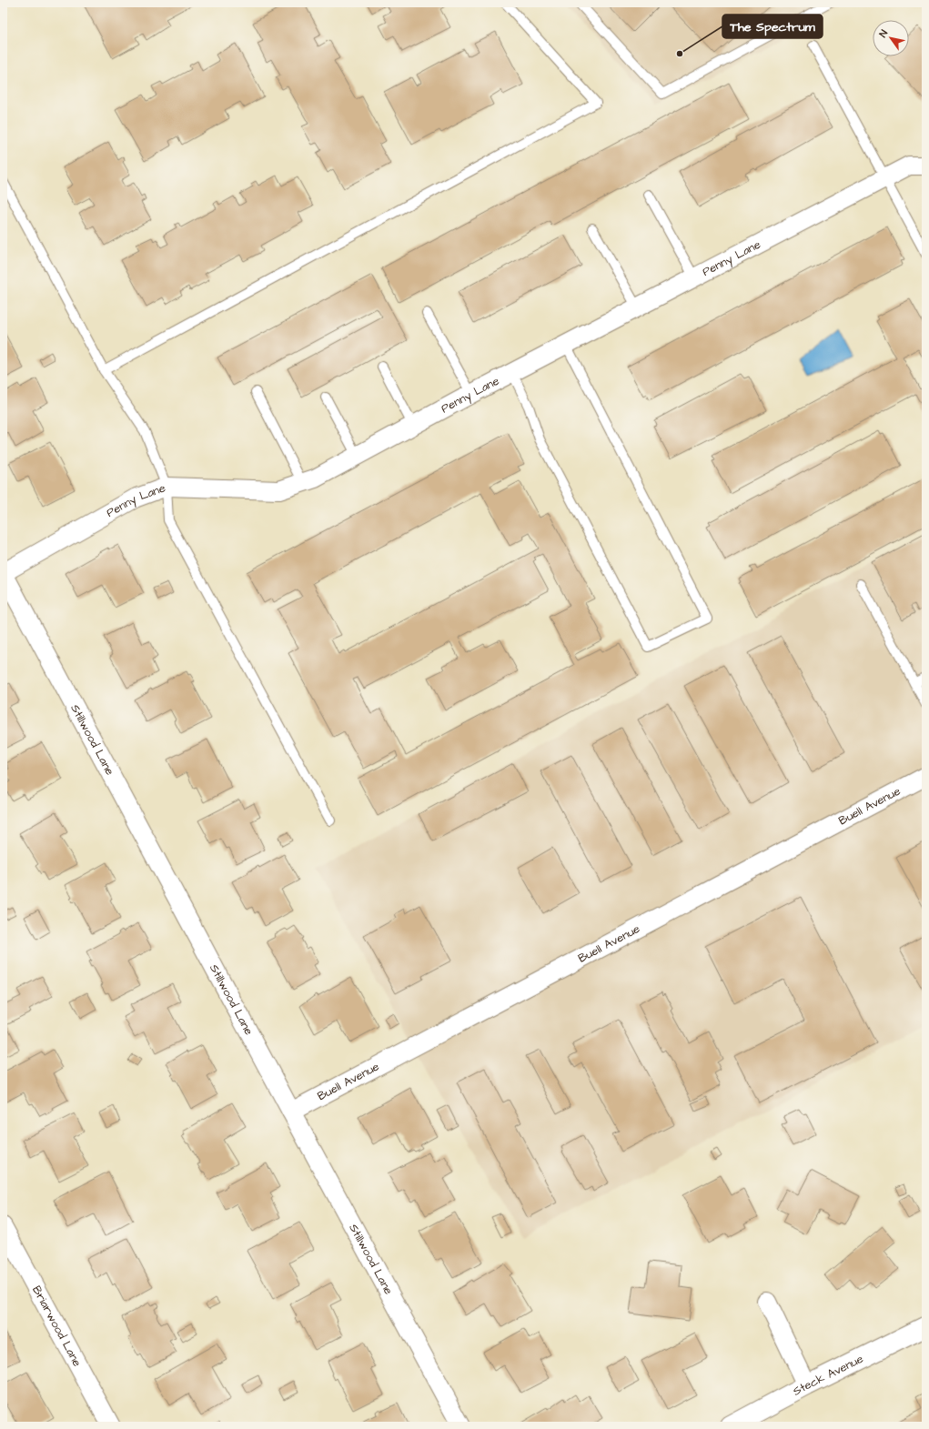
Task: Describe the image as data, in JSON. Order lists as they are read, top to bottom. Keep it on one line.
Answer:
{"streets":{"street":["Penny Lane","Stillwood Lane","Buell Avenue","Briarwood Lane","Steck Avenue"]},"crossings":[["Penny Lane","Stillwood Lane"],["Stillwood Lane","Buell Avenue"]],"places":["The Spectrum"],"north":"top left"}
